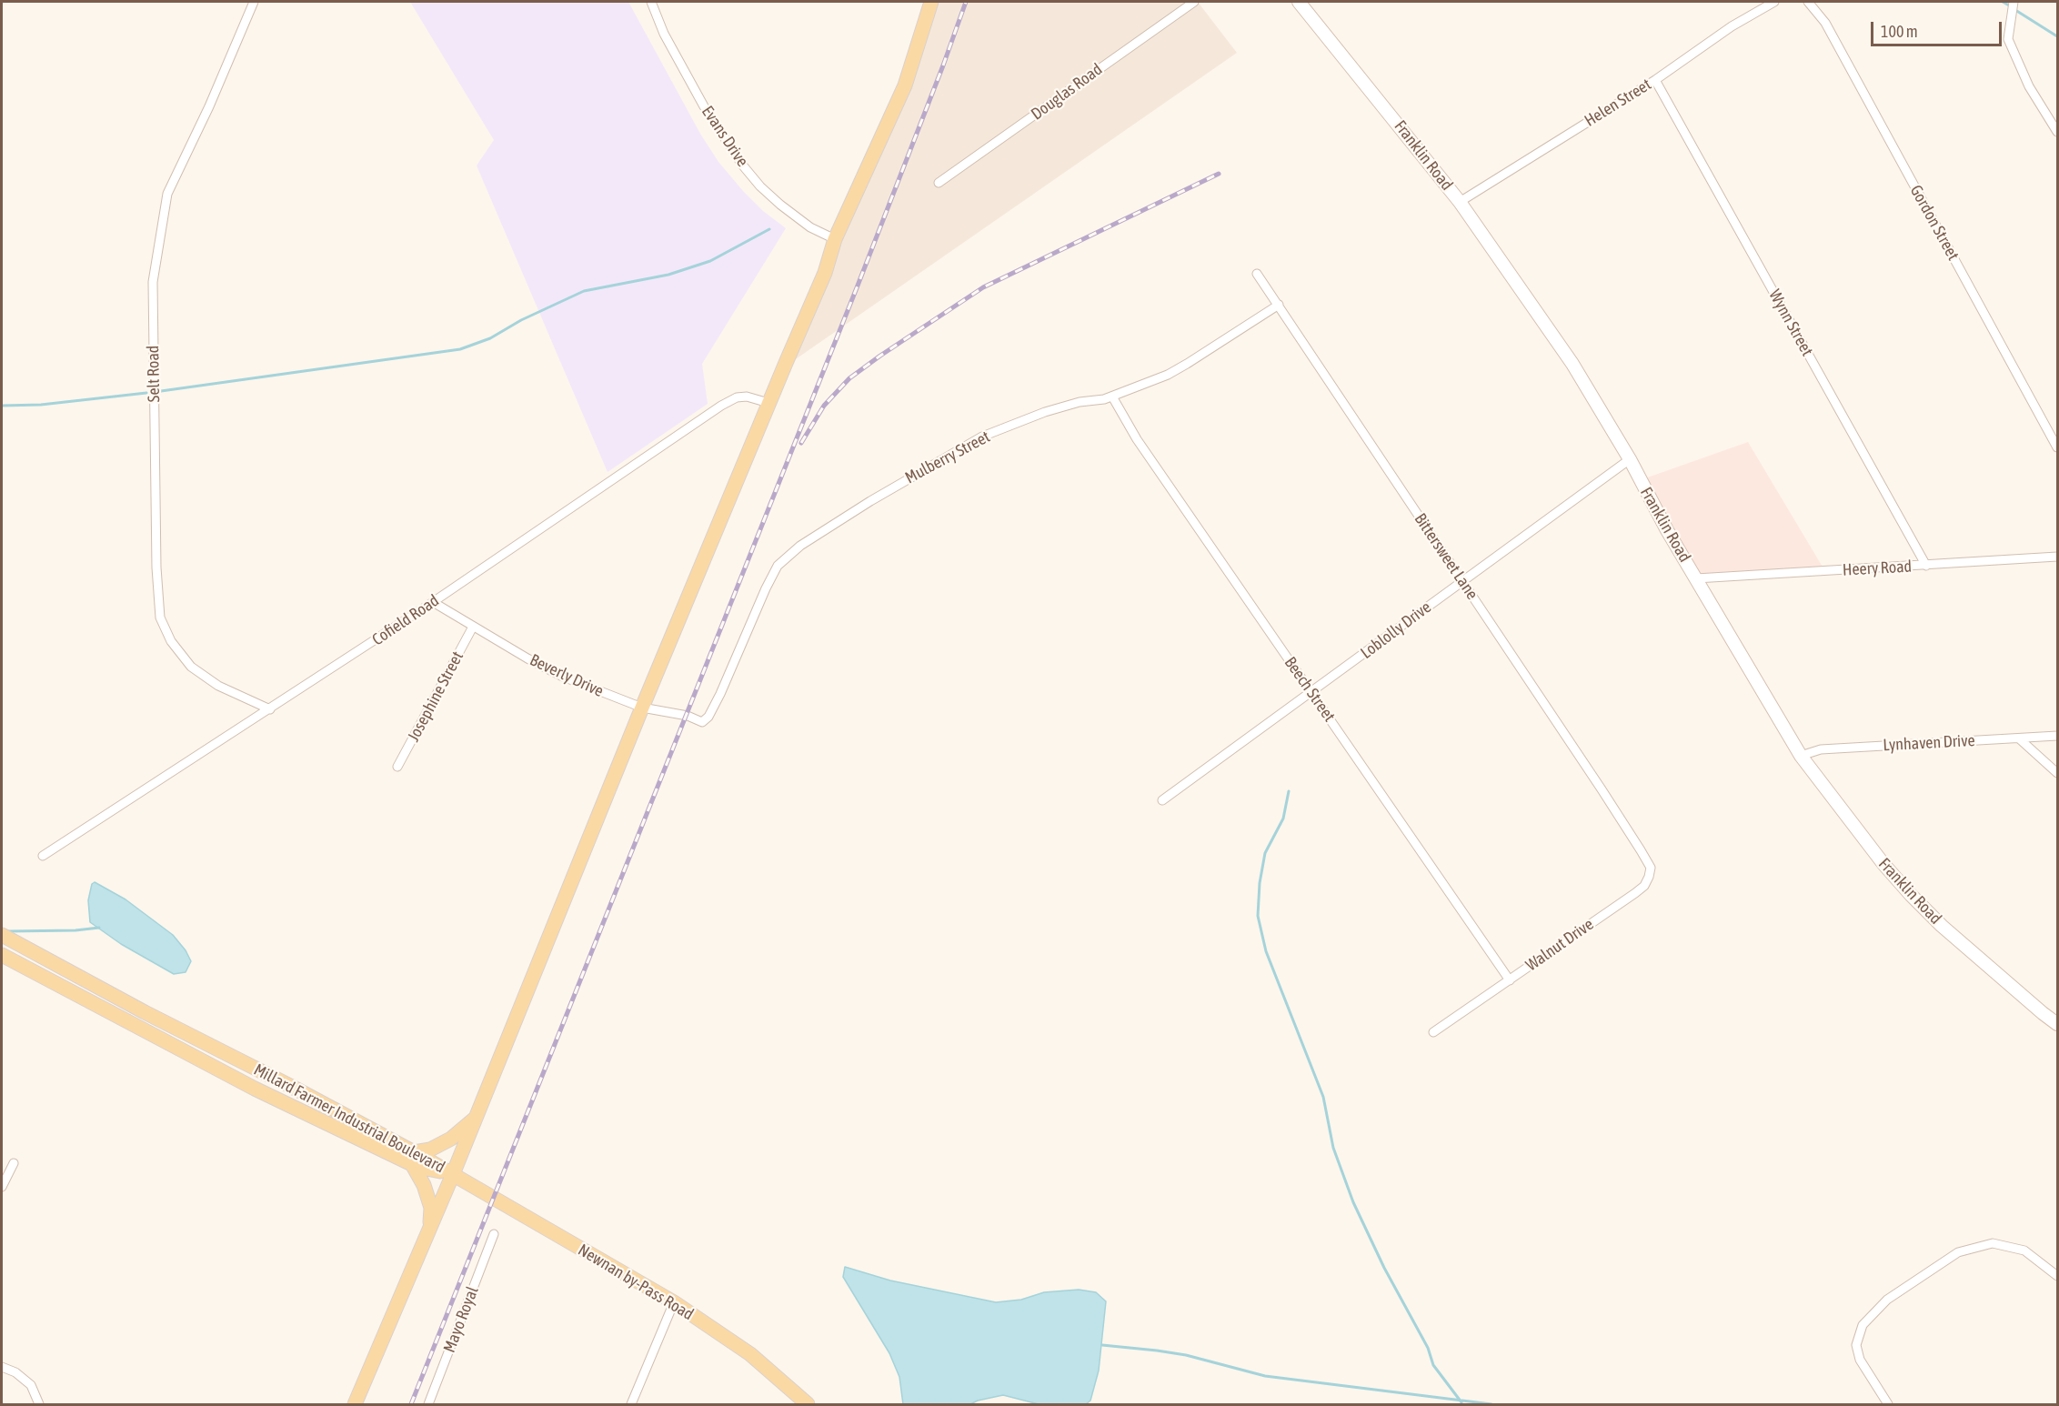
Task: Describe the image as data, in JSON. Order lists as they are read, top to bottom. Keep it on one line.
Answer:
{"streets":{"main road":["Franklin Road","Millard Farmer Industrial Boulevard","Newnan by-Pass Road"],"street":["Douglas Road","Helen Street","Evans Drive","Gordon Street","Wynn Street","Selt Road","Mulberry Street","Bittersweet Lane","Heery Road","Cofield Road","Loblolly Drive","Beverly Drive","Beech Street","Josephine Street","Lynhaven Drive","Walnut Drive","Mayo Royal"]},"crossings":[["Helen Street","Franklin Road"],["Helen Street","Wynn Street"],["Franklin Road","Heery Road"],["Franklin Road","Loblolly Drive"],["Franklin Road","Lynhaven Drive"],["Wynn Street","Heery Road"],["Selt Road","Cofield Road"],["Mulberry Street","Bittersweet Lane"],["Mulberry Street","Beverly Drive"],["Mulberry Street","Beech Street"],["Bittersweet Lane","Loblolly Drive"],["Bittersweet Lane","Walnut Drive"],["Cofield Road","Beverly Drive"],["Loblolly Drive","Beech Street"],["Beverly Drive","Josephine Street"],["Beech Street","Walnut Drive"],["Millard Farmer Industrial Boulevard","Newnan by-Pass Road"]],"scale_bar":"100 m"}
